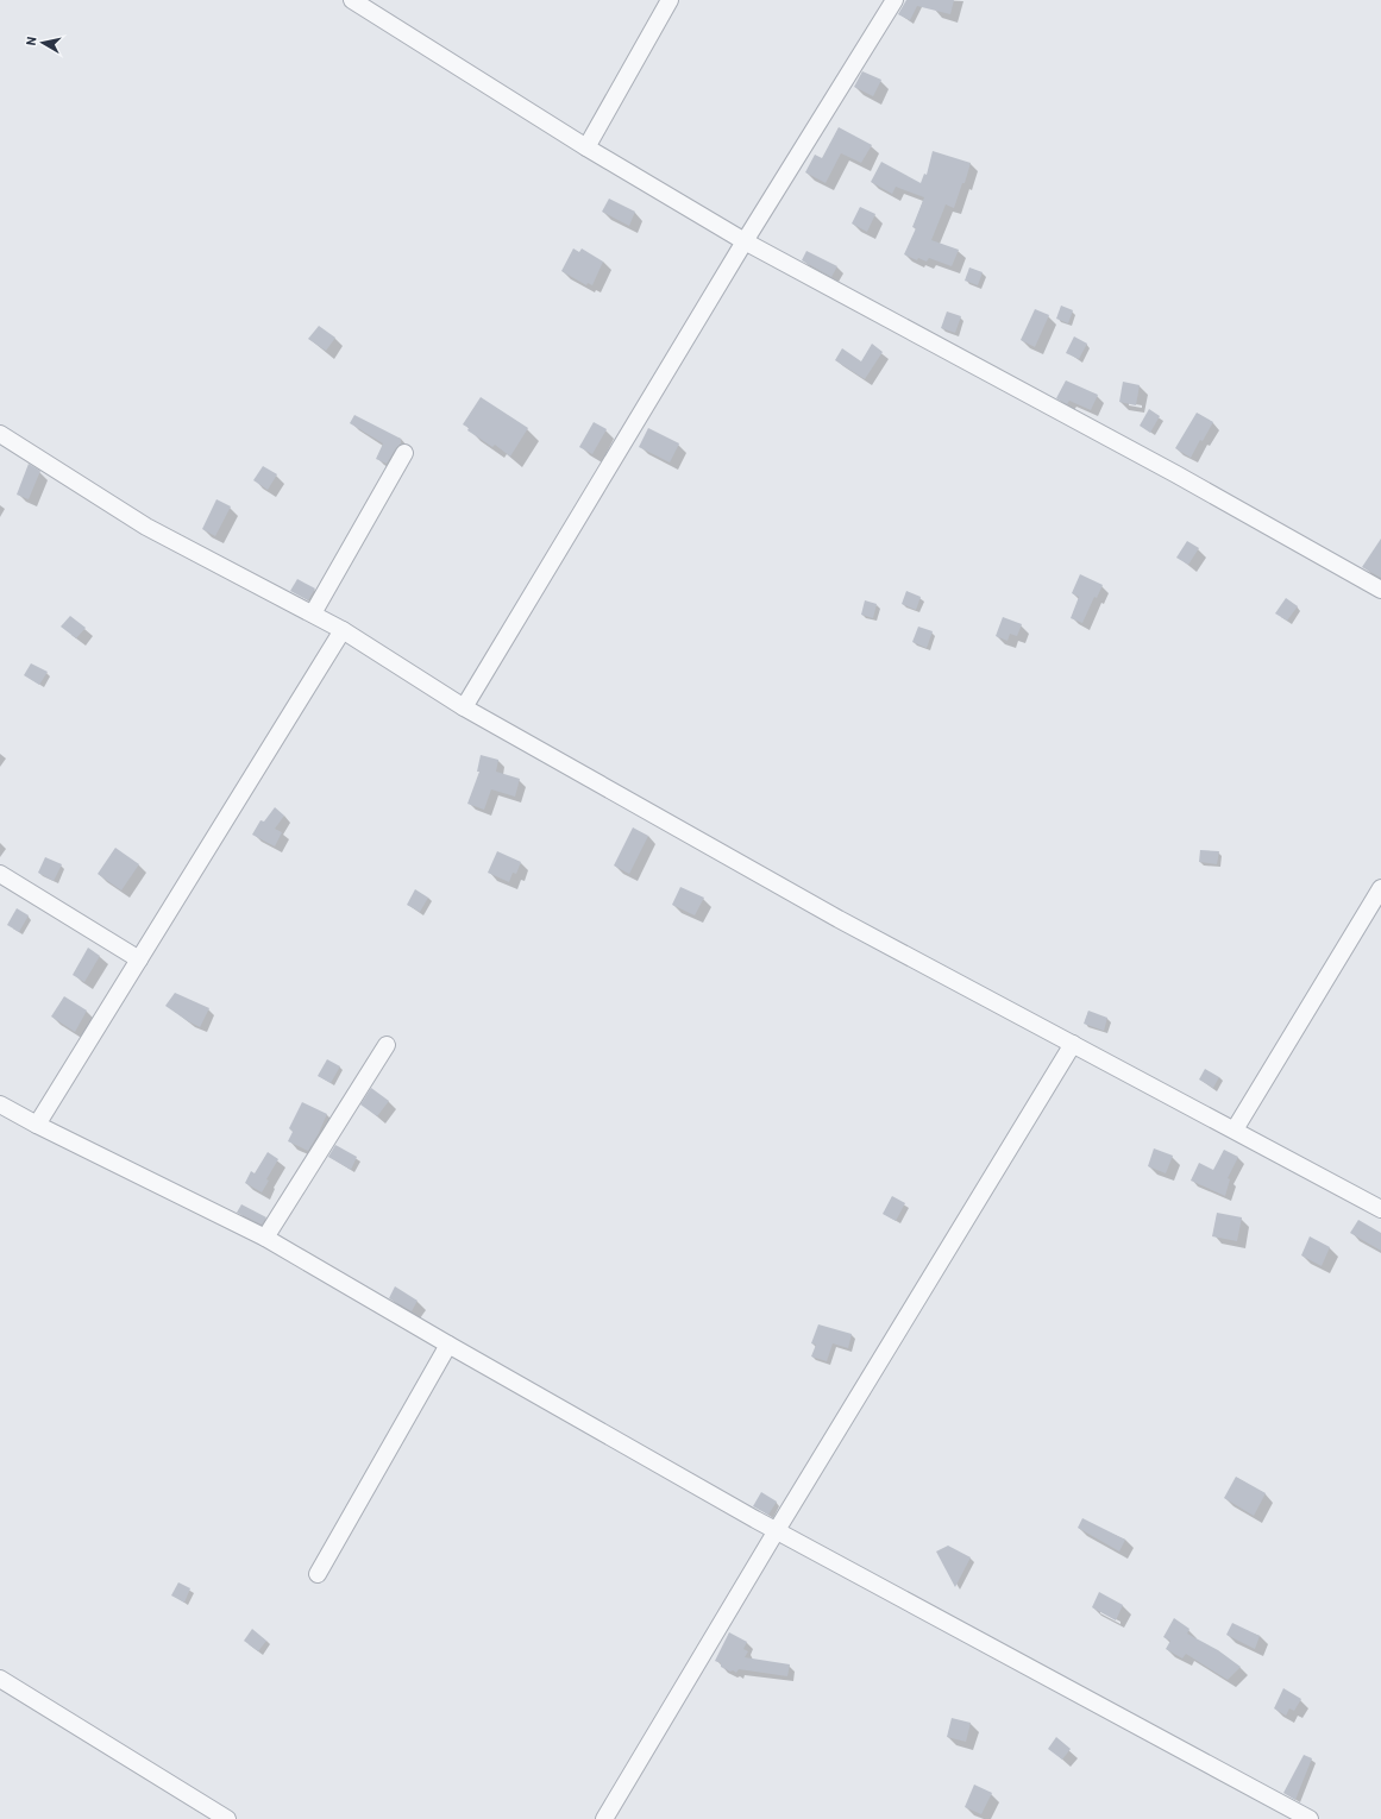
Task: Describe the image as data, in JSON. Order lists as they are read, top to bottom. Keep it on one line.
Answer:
{"north":"left"}
